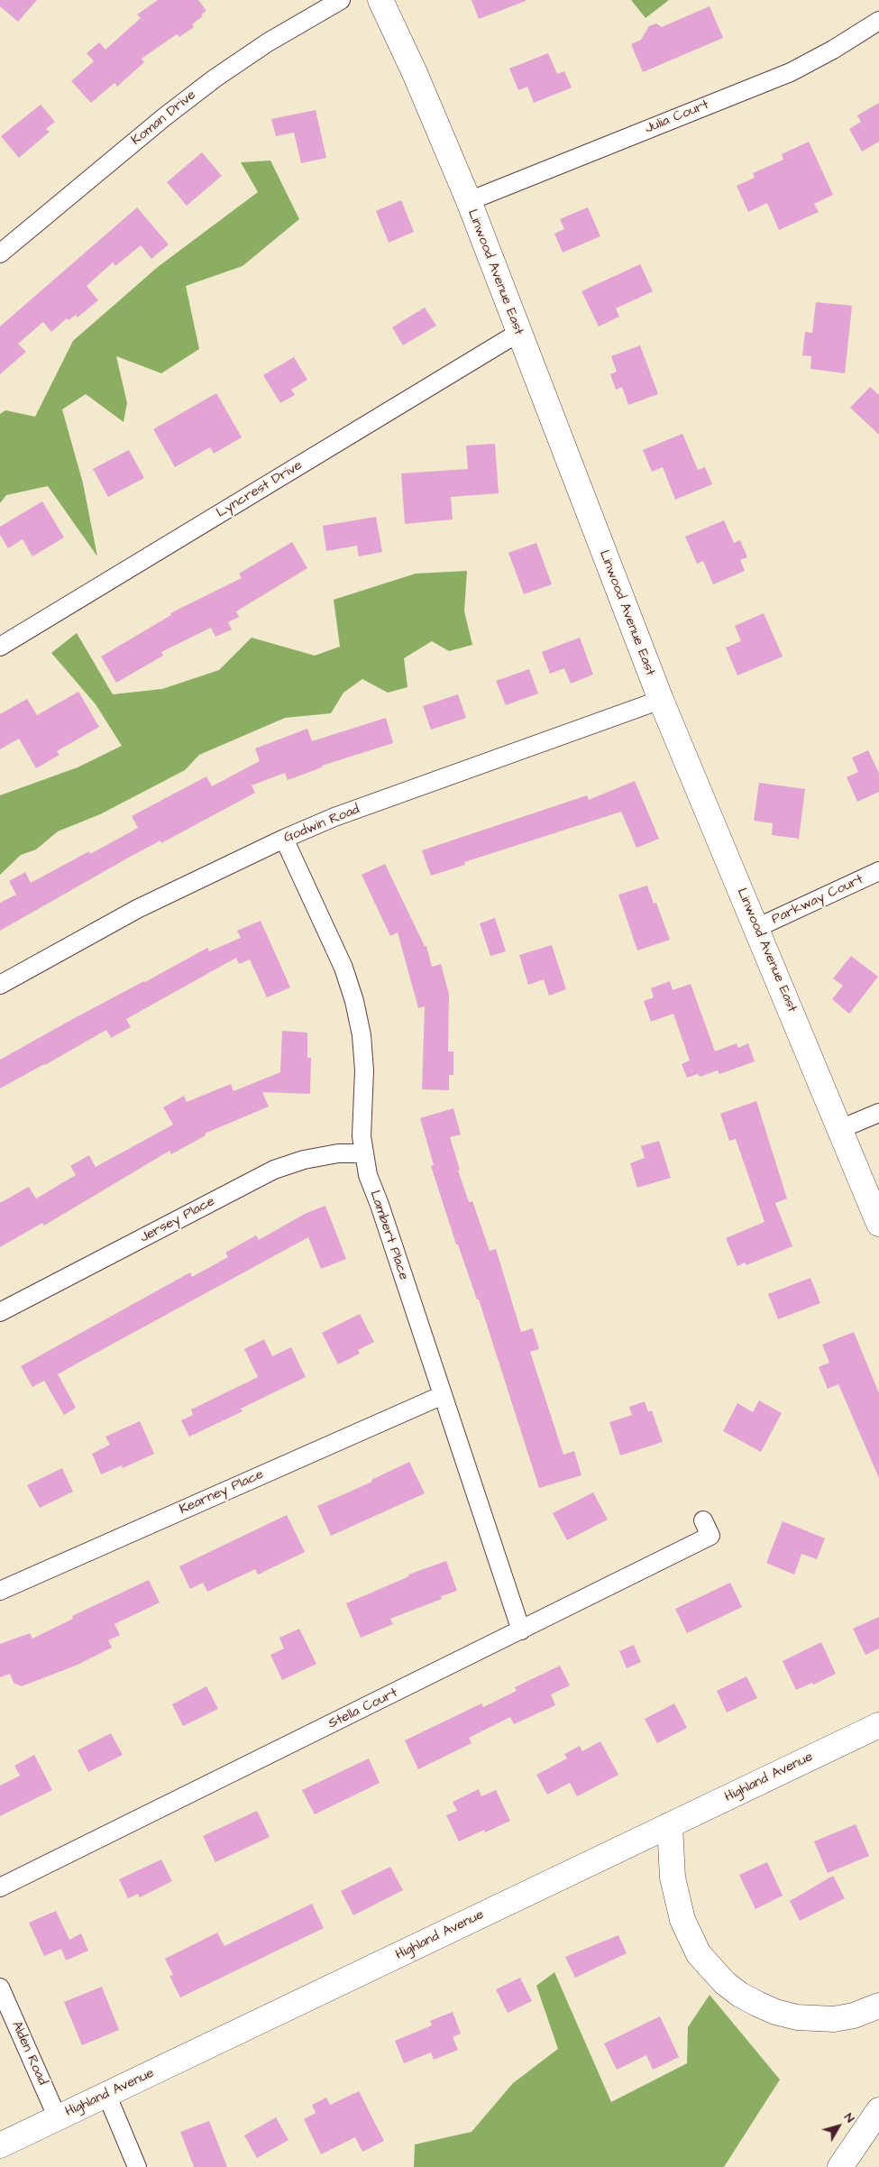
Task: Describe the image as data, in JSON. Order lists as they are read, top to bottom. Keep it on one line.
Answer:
{"streets":{"main road":["Linwood Avenue East","Highland Avenue"],"street":["Julia Court","Koman Drive","Lyncrest Drive","Godwin Road","Parkway Court","Jersey Place","Lambert Place","Kearney Place","Stella Court","Alden Road"]},"crossings":[["Julia Court","Linwood Avenue East"],["Linwood Avenue East","Lyncrest Drive"],["Linwood Avenue East","Godwin Road"],["Linwood Avenue East","Parkway Court"],["Godwin Road","Lambert Place"],["Jersey Place","Lambert Place"],["Lambert Place","Kearney Place"],["Lambert Place","Stella Court"],["Highland Avenue","Alden Road"]],"north":"top right"}
